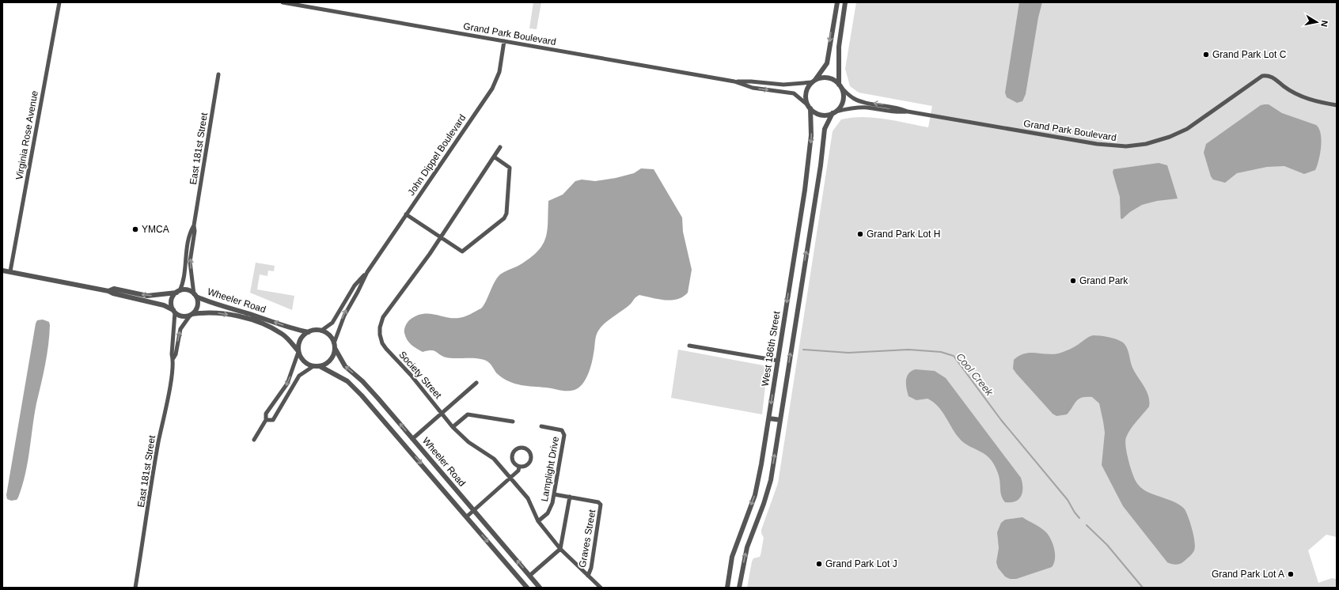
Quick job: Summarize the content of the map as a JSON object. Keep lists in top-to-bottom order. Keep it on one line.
{"streets":{"street":["Grand Park Boulevard","Virginia Rose Avenue","East 181st Street","John Dippel Boulevard","Wheeler Road","West 186th Street","Society Street","Lamplight Drive","Graves Street"]},"crossings":[["Grand Park Boulevard","John Dippel Boulevard"],["Grand Park Boulevard","West 186th Street"],["East 181st Street","Wheeler Road"],["John Dippel Boulevard","Wheeler Road"],["Society Street","Lamplight Drive"],["Society Street","Graves Street"]],"water":["Cool Creek"],"places":["Grand Park Lot C","YMCA","Grand Park Lot H","Grand Park","Grand Park Lot J","Grand Park Lot A"],"north":"right"}
